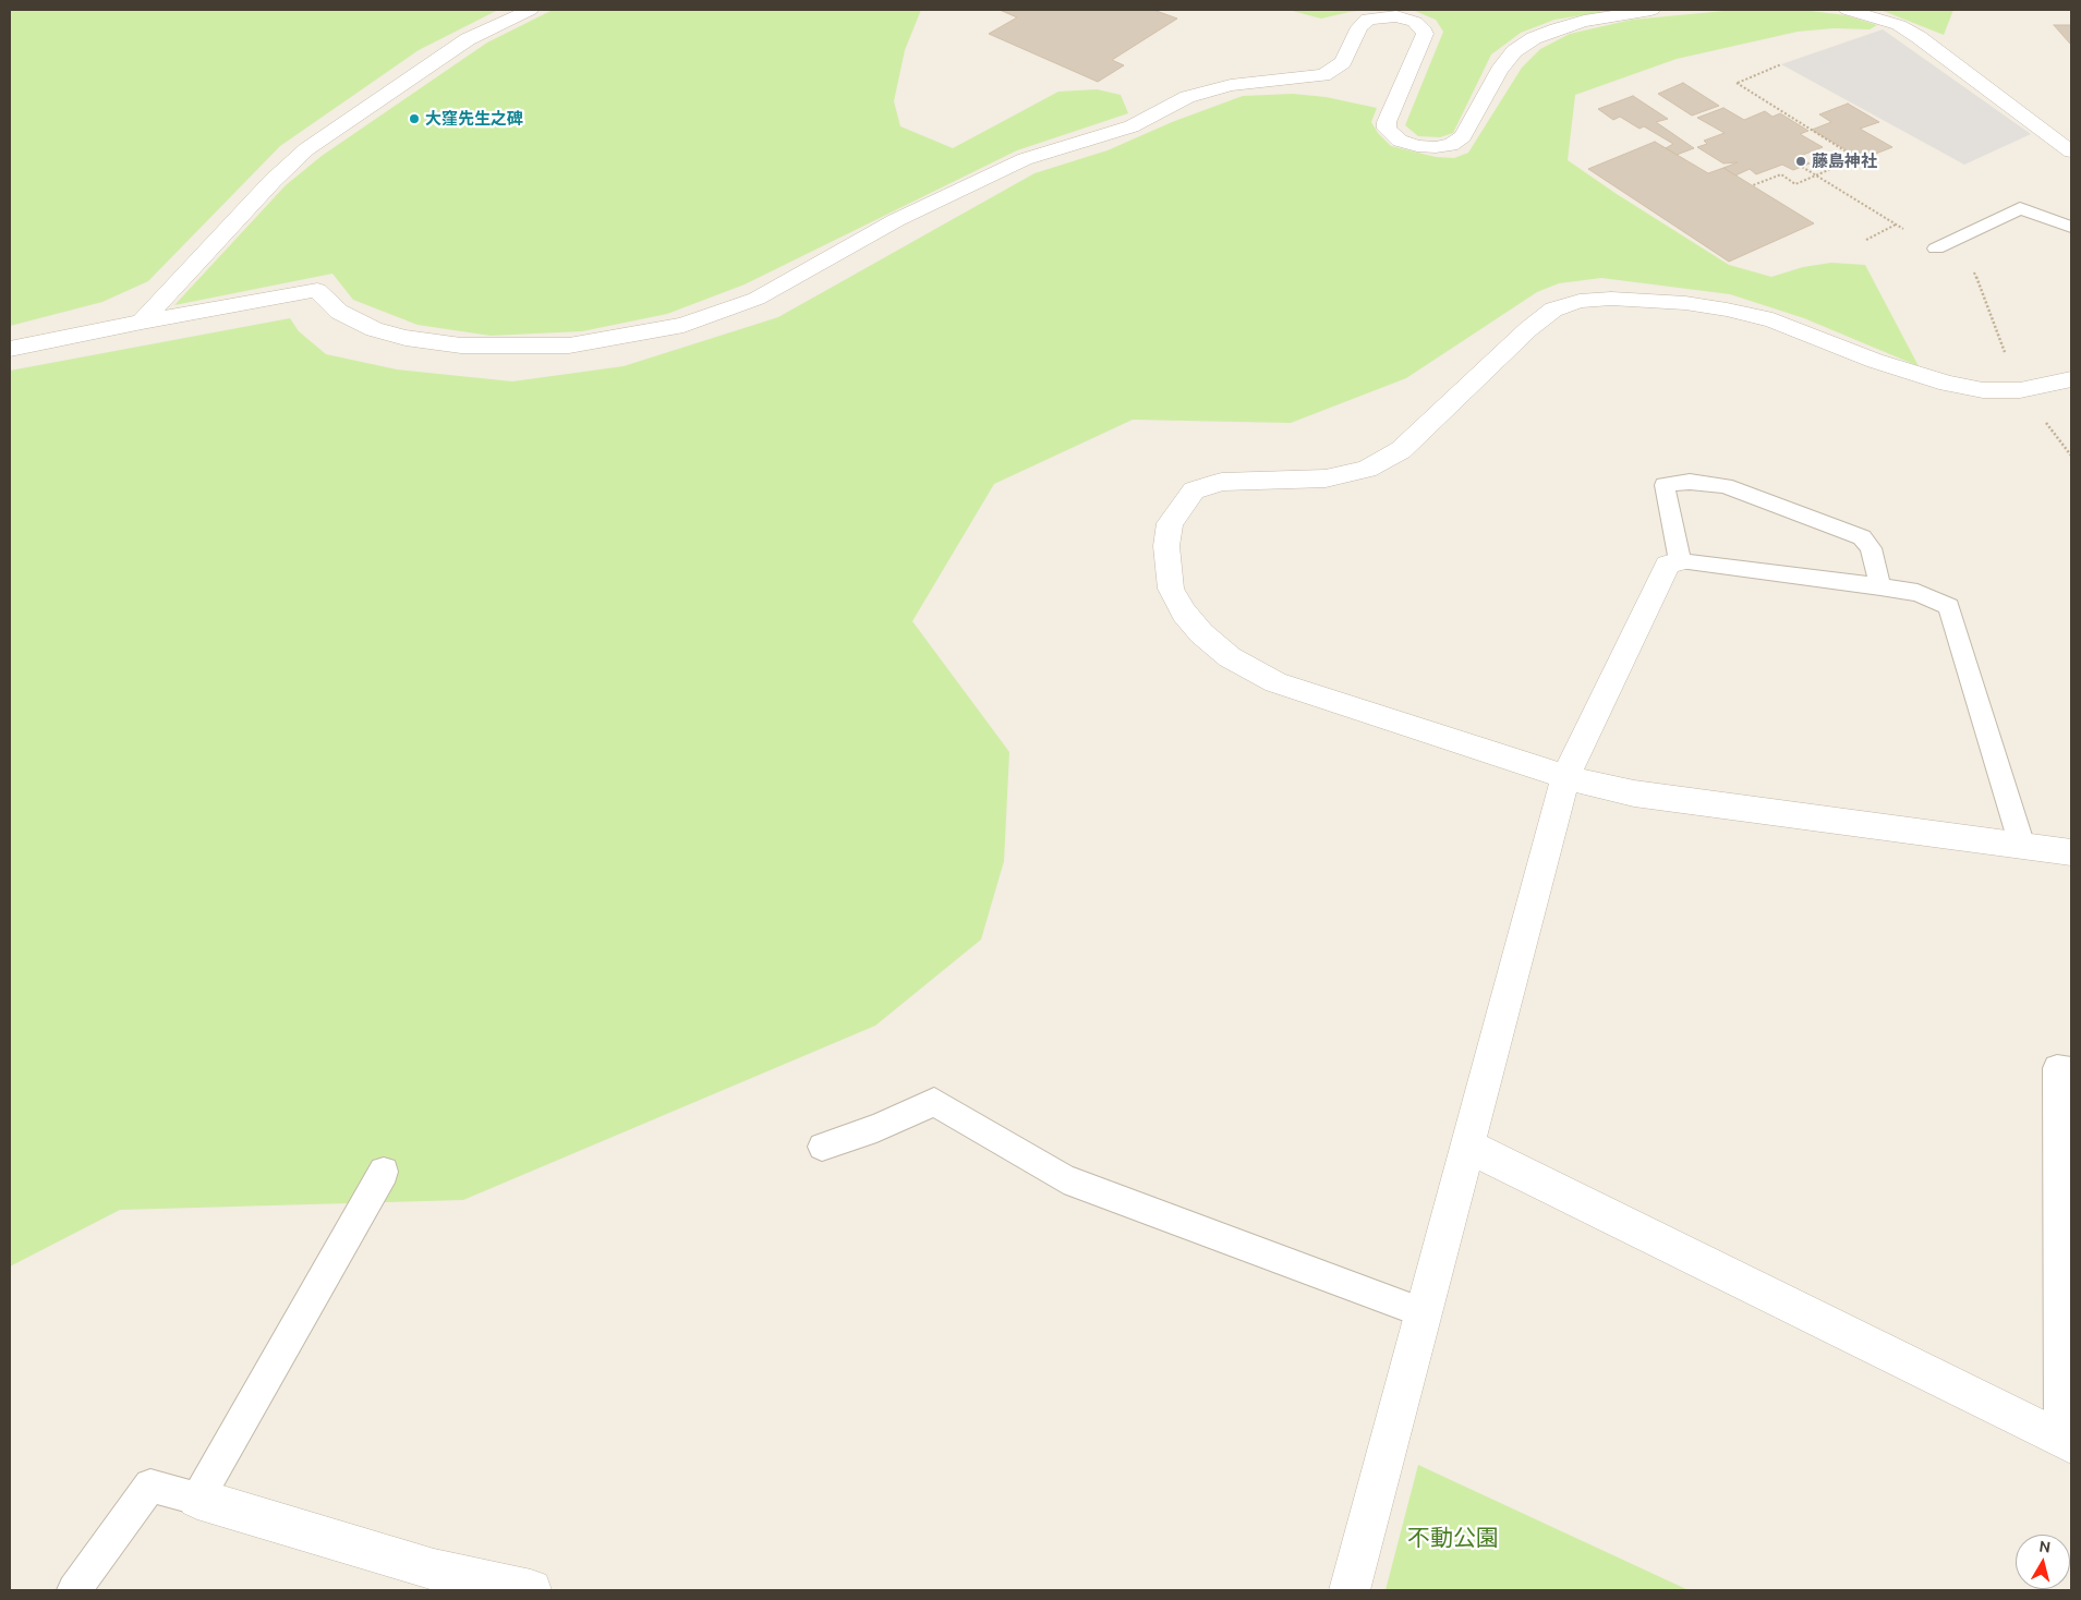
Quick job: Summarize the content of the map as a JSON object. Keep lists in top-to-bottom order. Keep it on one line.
{"parks":["不動公園"],"places":["大窪先生之碑","藤島神社"],"north":"top"}
